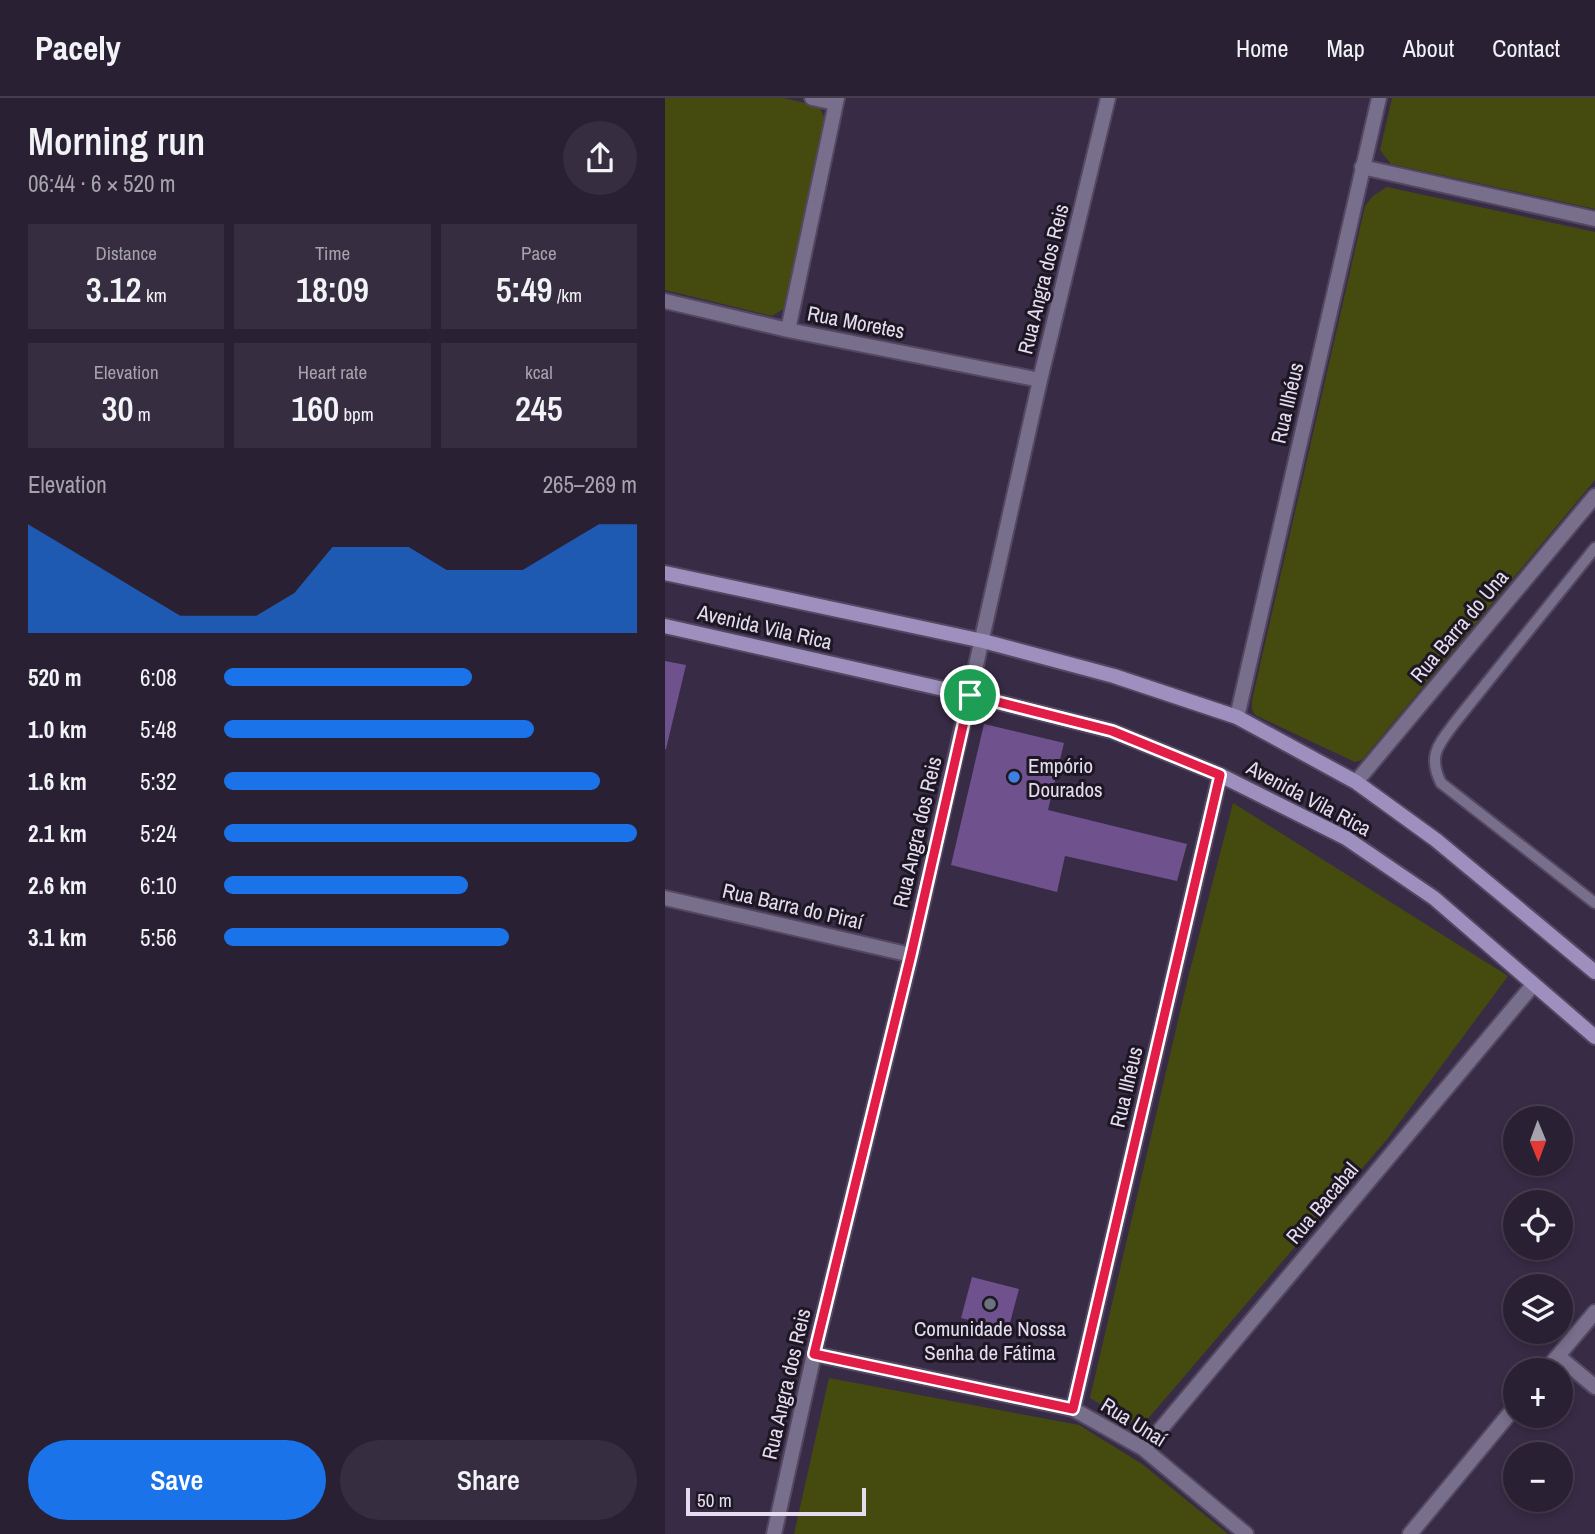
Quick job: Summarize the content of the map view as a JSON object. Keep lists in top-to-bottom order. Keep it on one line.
{"streets":{"street":["Rua Angra dos Reis","Rua Moretes","Rua Ilhéus","Rua Barra do Una","Avenida Vila Rica","Rua Barra do Piraí","Rua Bacabal","Rua Unaí"]},"crossings":[["Rua Angra dos Reis","Rua Moretes"],["Rua Angra dos Reis","Avenida Vila Rica"],["Rua Angra dos Reis","Rua Barra do Piraí"],["Rua Angra dos Reis","Rua Unaí"],["Rua Ilhéus","Avenida Vila Rica"],["Rua Ilhéus","Rua Unaí"],["Rua Barra do Una","Avenida Vila Rica"],["Avenida Vila Rica","Rua Bacabal"],["Rua Bacabal","Rua Unaí"]],"places":["Empório Dourados","Comunidade Nossa Senha de Fátima"],"scale_bar":"50 m","north":"bottom","page":{"header":"Pacely","nav":["Home","Map","About","Contact"],"heading":["Morning run","06:44 · 6 × 520 m"],"stats":[["Distance","3.12 km"],["Time","18:09"],["Pace","5:49 /km"],["Elevation","30 m"],["Heart rate","160 bpm"],["kcal","245"]],"chart":["Elevation","265–269 m"],"list":[{"name":"520 m","note":"6:08"},{"name":"1.0 km","note":"5:48"},{"name":"1.6 km","note":"5:32"},{"name":"2.1 km","note":"5:24"},{"name":"2.6 km","note":"6:10"},{"name":"3.1 km","note":"5:56"}],"map_buttons":["+","−"],"buttons":["Save","Share"],"scale":"50 m"}}
